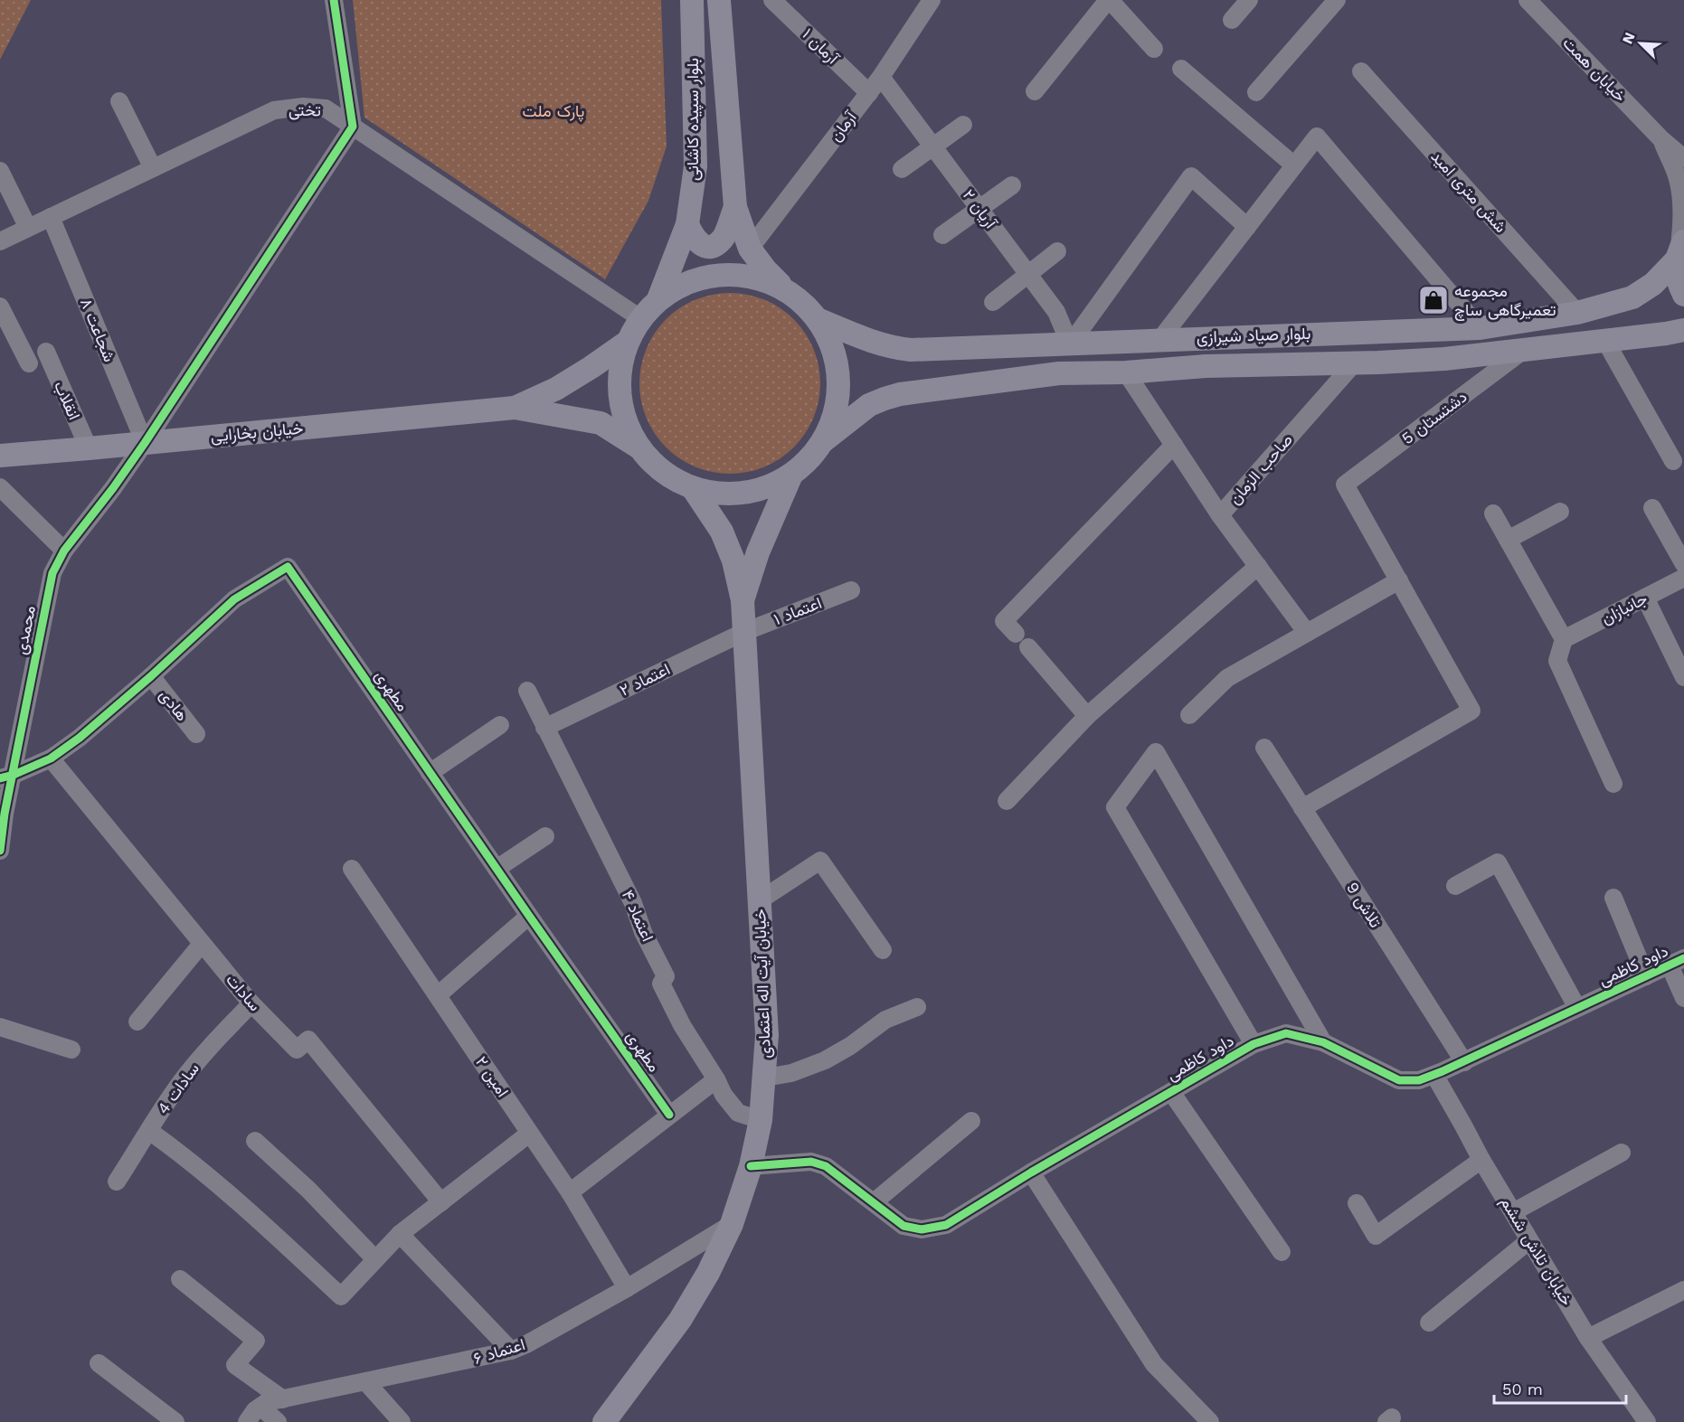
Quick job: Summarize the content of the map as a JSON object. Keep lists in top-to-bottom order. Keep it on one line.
{"streets":{"main road":["بلوار سپیده کاشانی","بلوار صیاد شیرازی","خیابان بخارایی","خیابان آیت اله اعتمادی"],"street":["آرمان ۱","خیابان همت","تختی","آرمان","شش متری امید","آریان ۲","شجاعت ۸","انقلاب","دشتستان 5","صاحب الزمان","جانبازان","اعتماد ۱","محمدی","اعتماد ۲","مطهری","هادی","تلاش 9","اعتماد ۴","داود کاظمی","سادات","امین ۲","سادات 4","خیابان تلاش ششم","اعتماد ۶"]},"crossings":[["آرمان ۱","آرمان"],["تختی","شجاعت ۸"],["تختی","محمدی"],["بلوار سپیده کاشانی","آرمان"],["آرمان","آریان ۲"],["شش متری امید","بلوار صیاد شیرازی"],["آریان ۲","بلوار صیاد شیرازی"],["شجاعت ۸","خیابان بخارایی"],["شجاعت ۸","محمدی"],["بلوار صیاد شیرازی","دشتستان 5"],["بلوار صیاد شیرازی","صاحب الزمان"],["انقلاب","خیابان بخارایی"],["خیابان بخارایی","محمدی"],["اعتماد ۱","اعتماد ۲"],["اعتماد ۱","خیابان آیت اله اعتمادی"],["محمدی","مطهری"],["اعتماد ۲","اعتماد ۴"],["اعتماد ۲","خیابان آیت اله اعتمادی"],["مطهری","هادی"],["مطهری","سادات"],["تلاش 9","داود کاظمی"],["اعتماد ۴","خیابان آیت اله اعتمادی"],["داود کاظمی","خیابان آیت اله اعتمادی"],["داود کاظمی","خیابان تلاش ششم"],["خیابان آیت اله اعتمادی","اعتماد ۶"],["سادات","سادات 4"],["امین ۲","اعتماد ۶"]],"parks":["پارک ملت"],"places":{"shop":["مجموعه تعمیرگاهی ساچ"]},"scale_bar":"50 m","north":"top left"}
